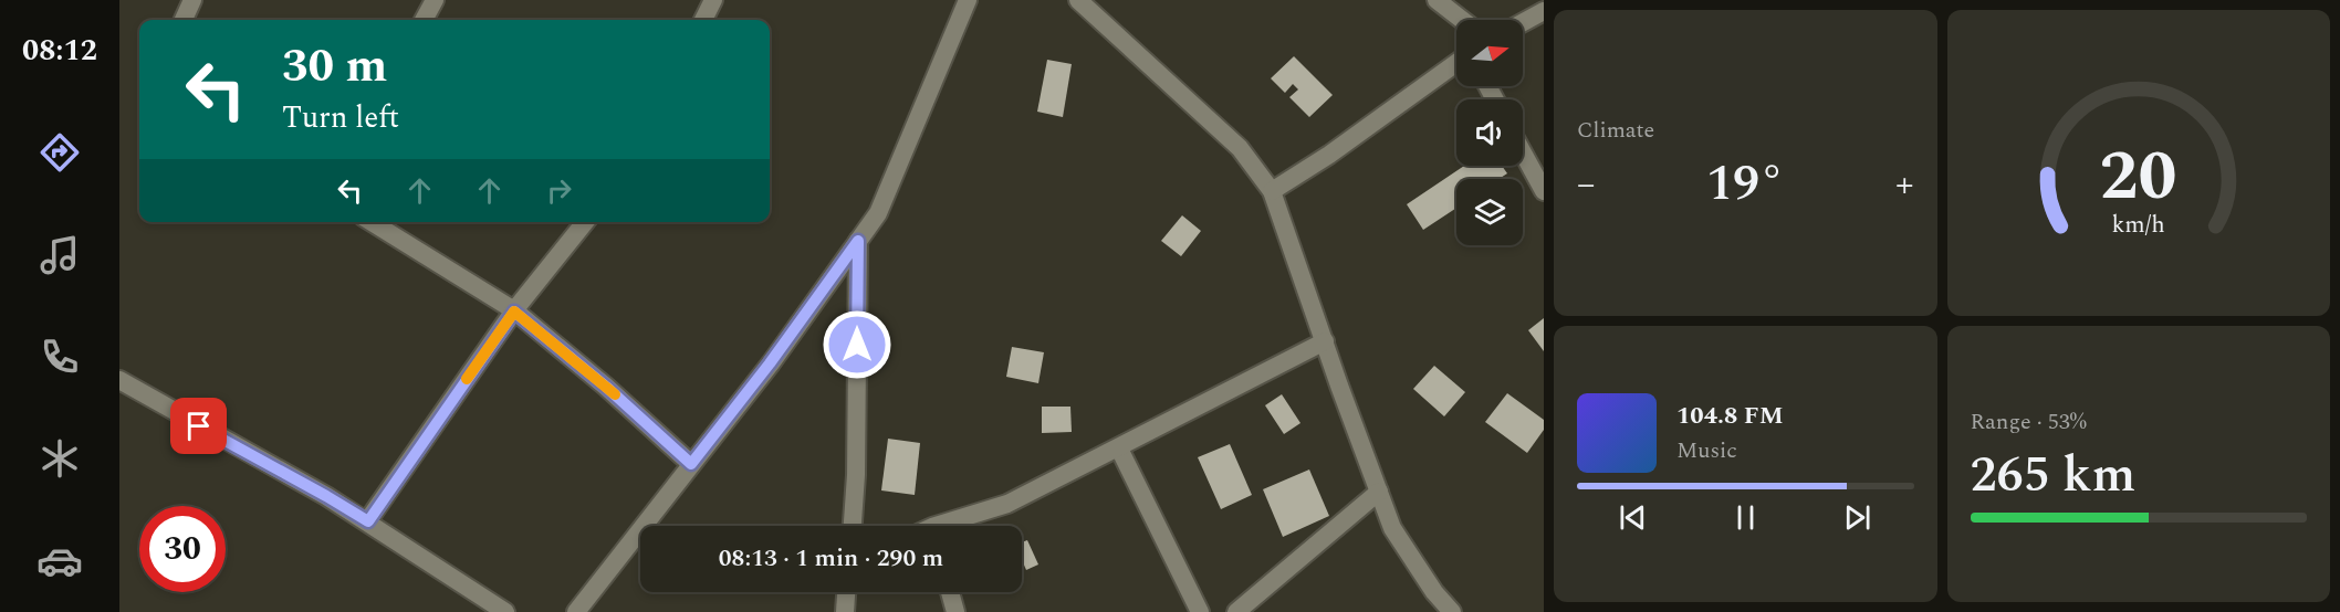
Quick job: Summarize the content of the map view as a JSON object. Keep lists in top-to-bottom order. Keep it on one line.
{"north":"right","page":{"tabs":"08:12","tile":["Climate",["Range · 53%","265 km"]],"turn":["30 m","Turn left"],"heat":["−","19°","+"],"song":["104.8 FM","Music"],"limit":"30","trip":"08:13 · 1 min · 290 m","gauge":["20","km/h"]}}
